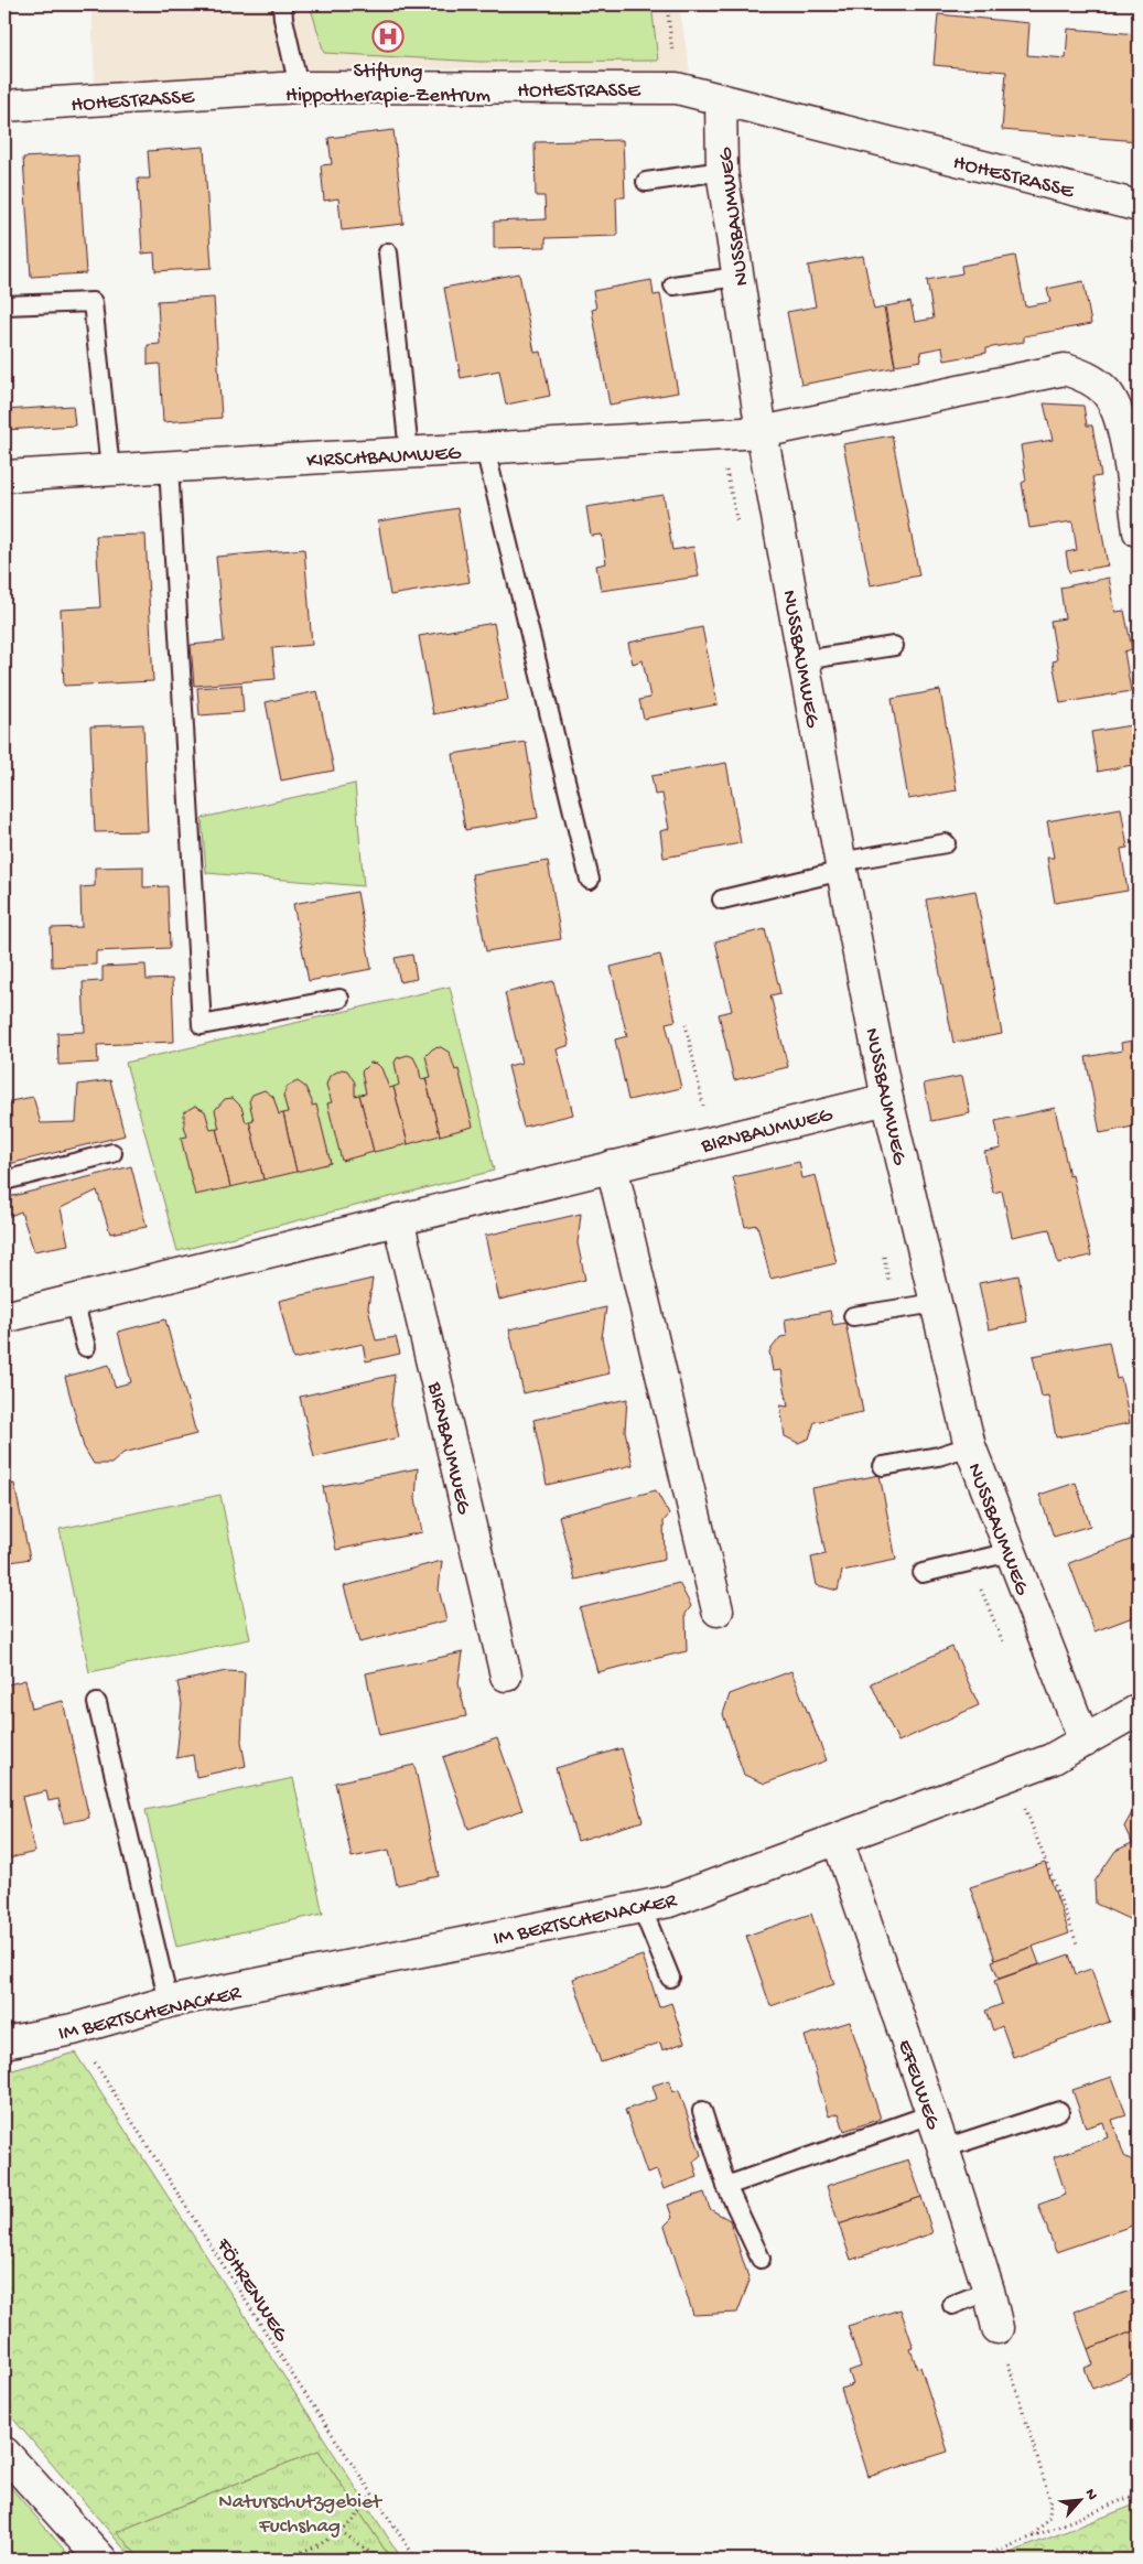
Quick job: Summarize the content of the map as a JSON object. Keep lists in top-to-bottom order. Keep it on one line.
{"streets":{"street":["HOHESTRASSE","NUSSBAUMWEG","KIRSCHBAUMWEG","BIRNBAUMWEG","IM BERTSCHENACKER","EFEUWEG"],"path":["FÖHRENWEG"]},"crossings":[["HOHESTRASSE","NUSSBAUMWEG"],["NUSSBAUMWEG","KIRSCHBAUMWEG"],["NUSSBAUMWEG","BIRNBAUMWEG"],["NUSSBAUMWEG","IM BERTSCHENACKER"],["IM BERTSCHENACKER","EFEUWEG"],["IM BERTSCHENACKER","FÖHRENWEG"]],"parks":["Naturschutzgebiet Fuchshag"],"places":{"hospital":["Stiftung Hippotherapie-Zentrum"]},"north":"top right"}
